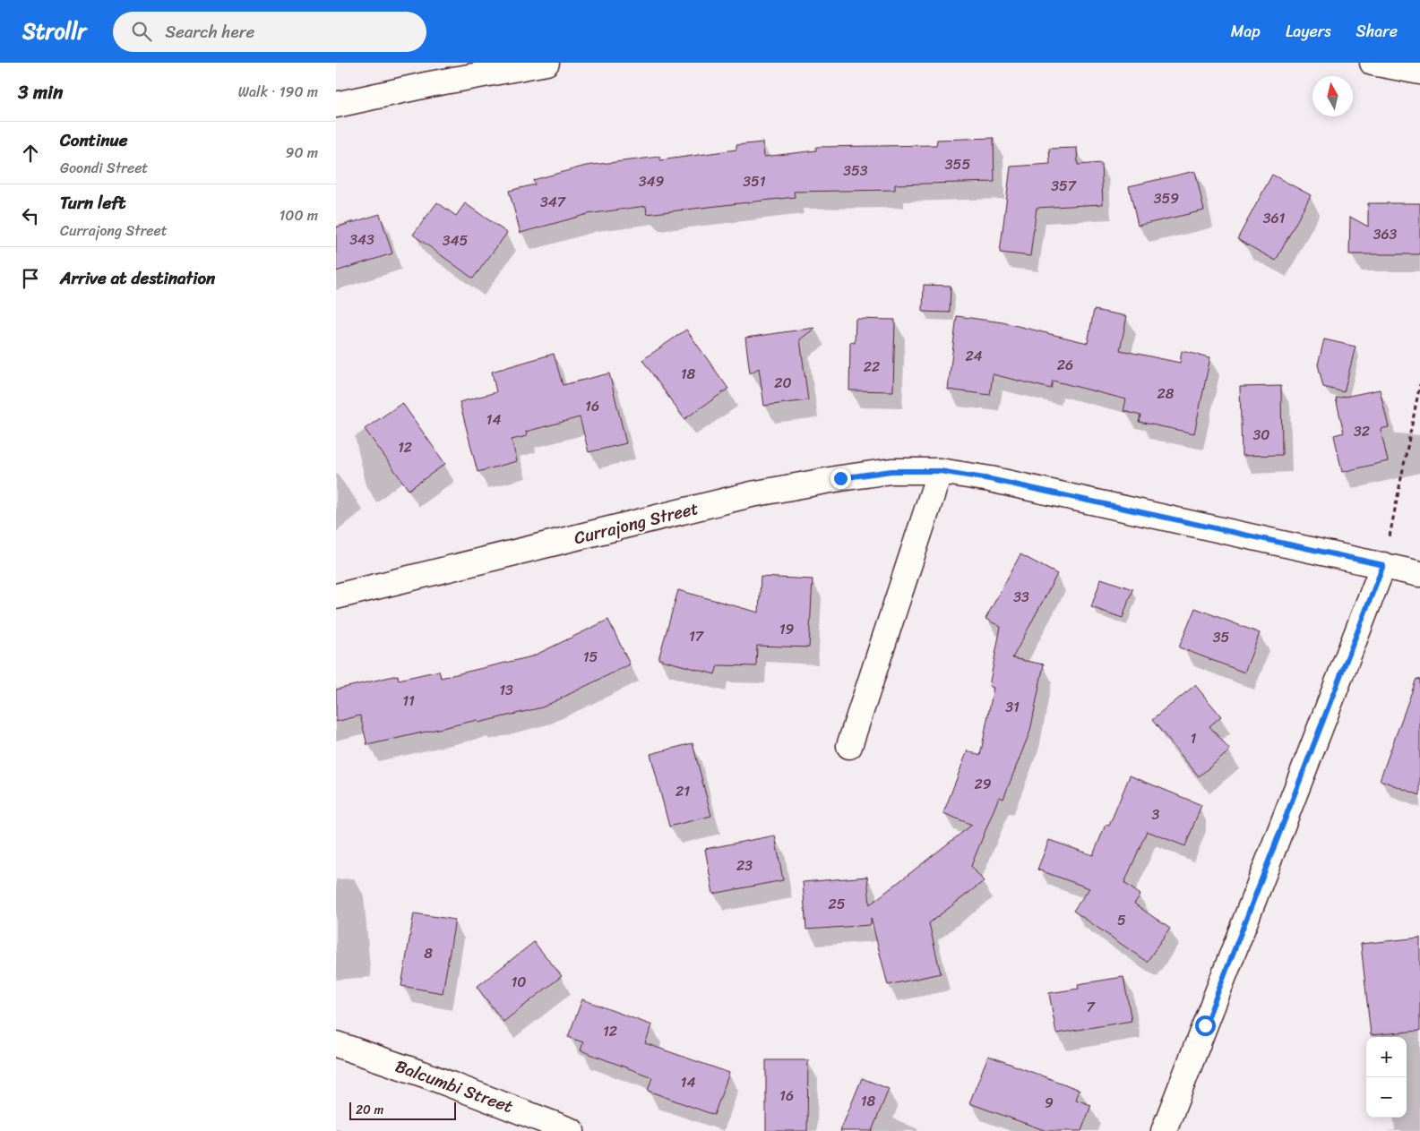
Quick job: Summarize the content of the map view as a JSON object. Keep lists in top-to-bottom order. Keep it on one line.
{"streets":{"street":["Currajong Street","Balcumbi Street"]},"house_numbers":["355","353","349","351","357","359","347","361","363","343","345","24","26","22","18","20","28","16","14","32","30","12","33","19","17","35","15","13","11","31","1","29","21","3","23","25","5","8","10","7","12","14","16","18","9"],"scale_bar":"20 m","north":"top","page":{"header":"Strollr","search":"Search here","nav":["Map","Layers","Share"],"heading":["3 min","Walk · 190 m"],"list":[["Continue","Goondi Street","90 m"],["Turn left","Currajong Street","100 m"],"Arrive at destination"],"map_buttons":["+","−"],"scale":"20 m"}}
